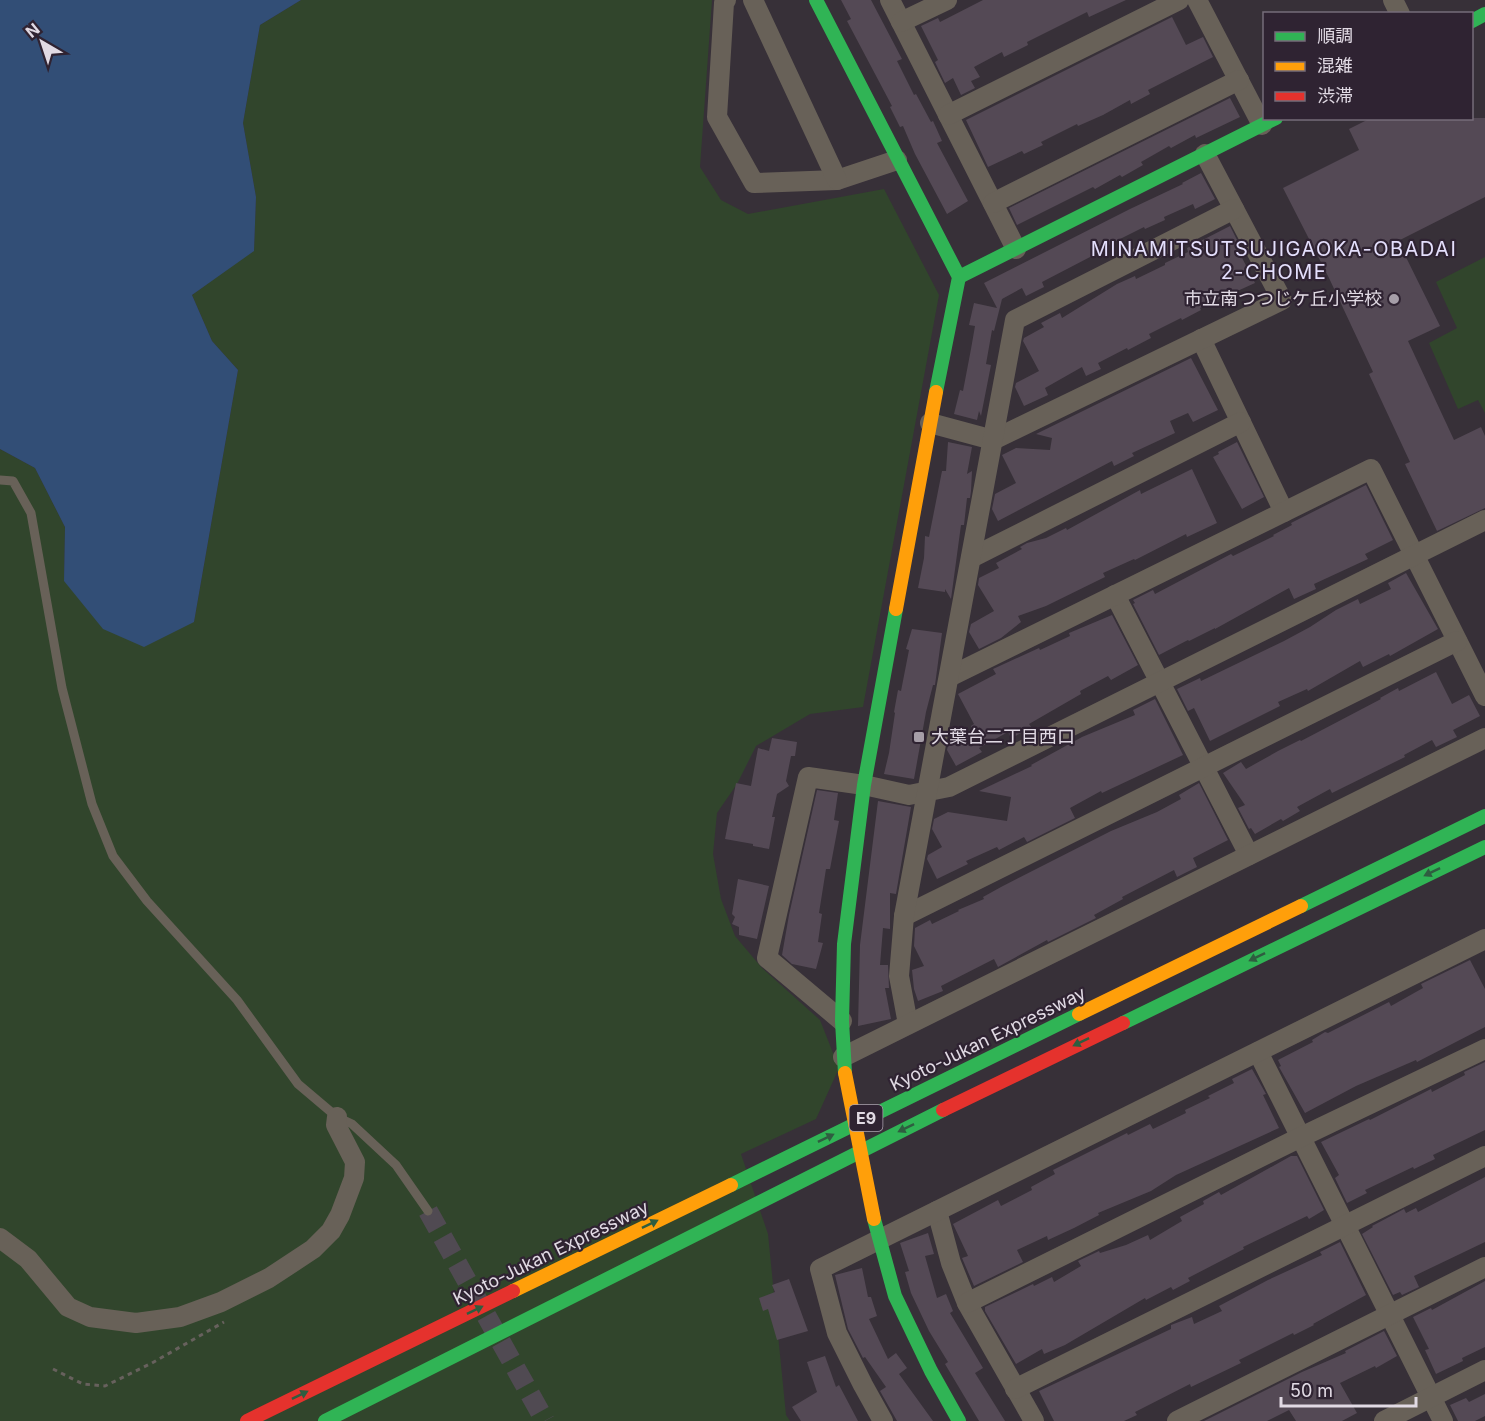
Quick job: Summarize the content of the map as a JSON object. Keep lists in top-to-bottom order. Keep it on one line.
{"streets":{"main road":["Kyoto-Jukan Expressway","E9"]},"districts":["MINAMITSUTSUJIGAOKA-OBADAI 2-CHOME"],"places":{"other":["市立南つつじケ丘小学校"],"transit":["大葉台二丁目西口"]},"legend":["順調","混雑","渋滞"],"scale_bar":"50 m","north":"top left"}
